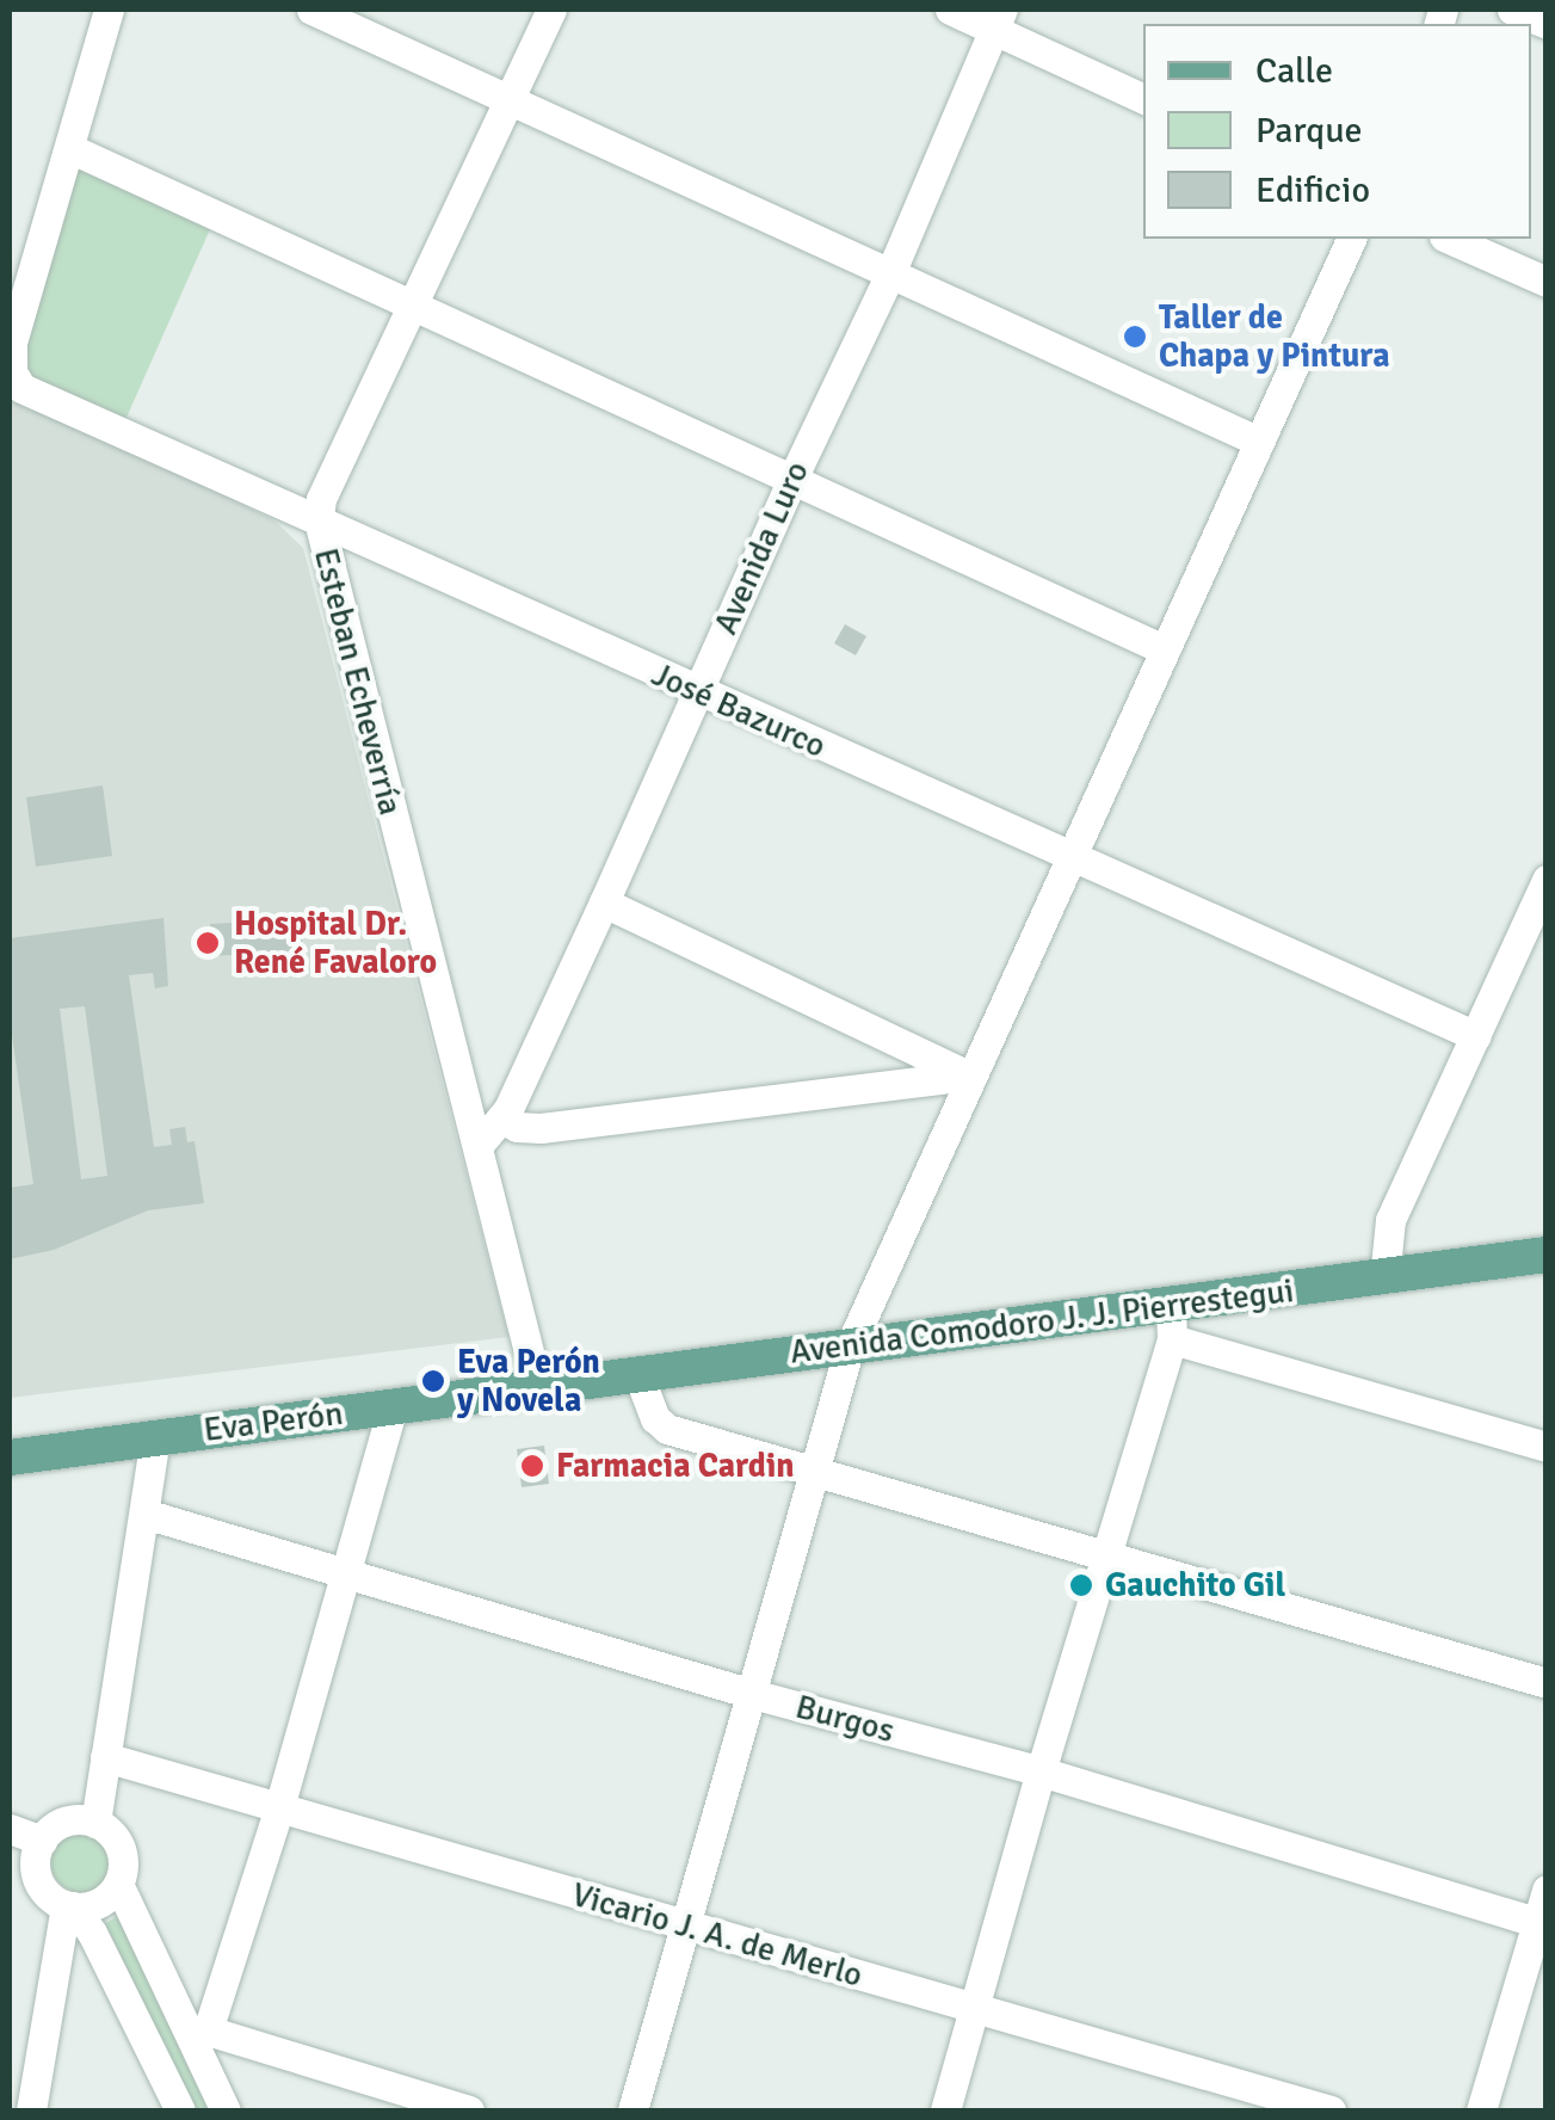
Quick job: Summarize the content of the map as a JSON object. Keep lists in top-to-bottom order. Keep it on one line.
{"streets":{"main road":["Avenida Comodoro J. J. Pierrestegui","Eva Perón"],"street":["Avenida Luro","Esteban Echeverría","José Bazurco","Burgos","Vicario J. A. de Merlo"]},"crossings":[["Avenida Luro","Esteban Echeverría"],["Avenida Luro","José Bazurco"],["Esteban Echeverría","José Bazurco"],["Esteban Echeverría","Avenida Comodoro J. J. Pierrestegui"],["Esteban Echeverría","Eva Perón"],["Avenida Comodoro J. J. Pierrestegui","Eva Perón"]],"places":["Taller de Chapa y Pintura","Hospital Dr. René Favaloro","Eva Perón y Novela","Farmacia Cardin","Gauchito Gil"],"legend":["Calle","Parque","Edificio"]}
